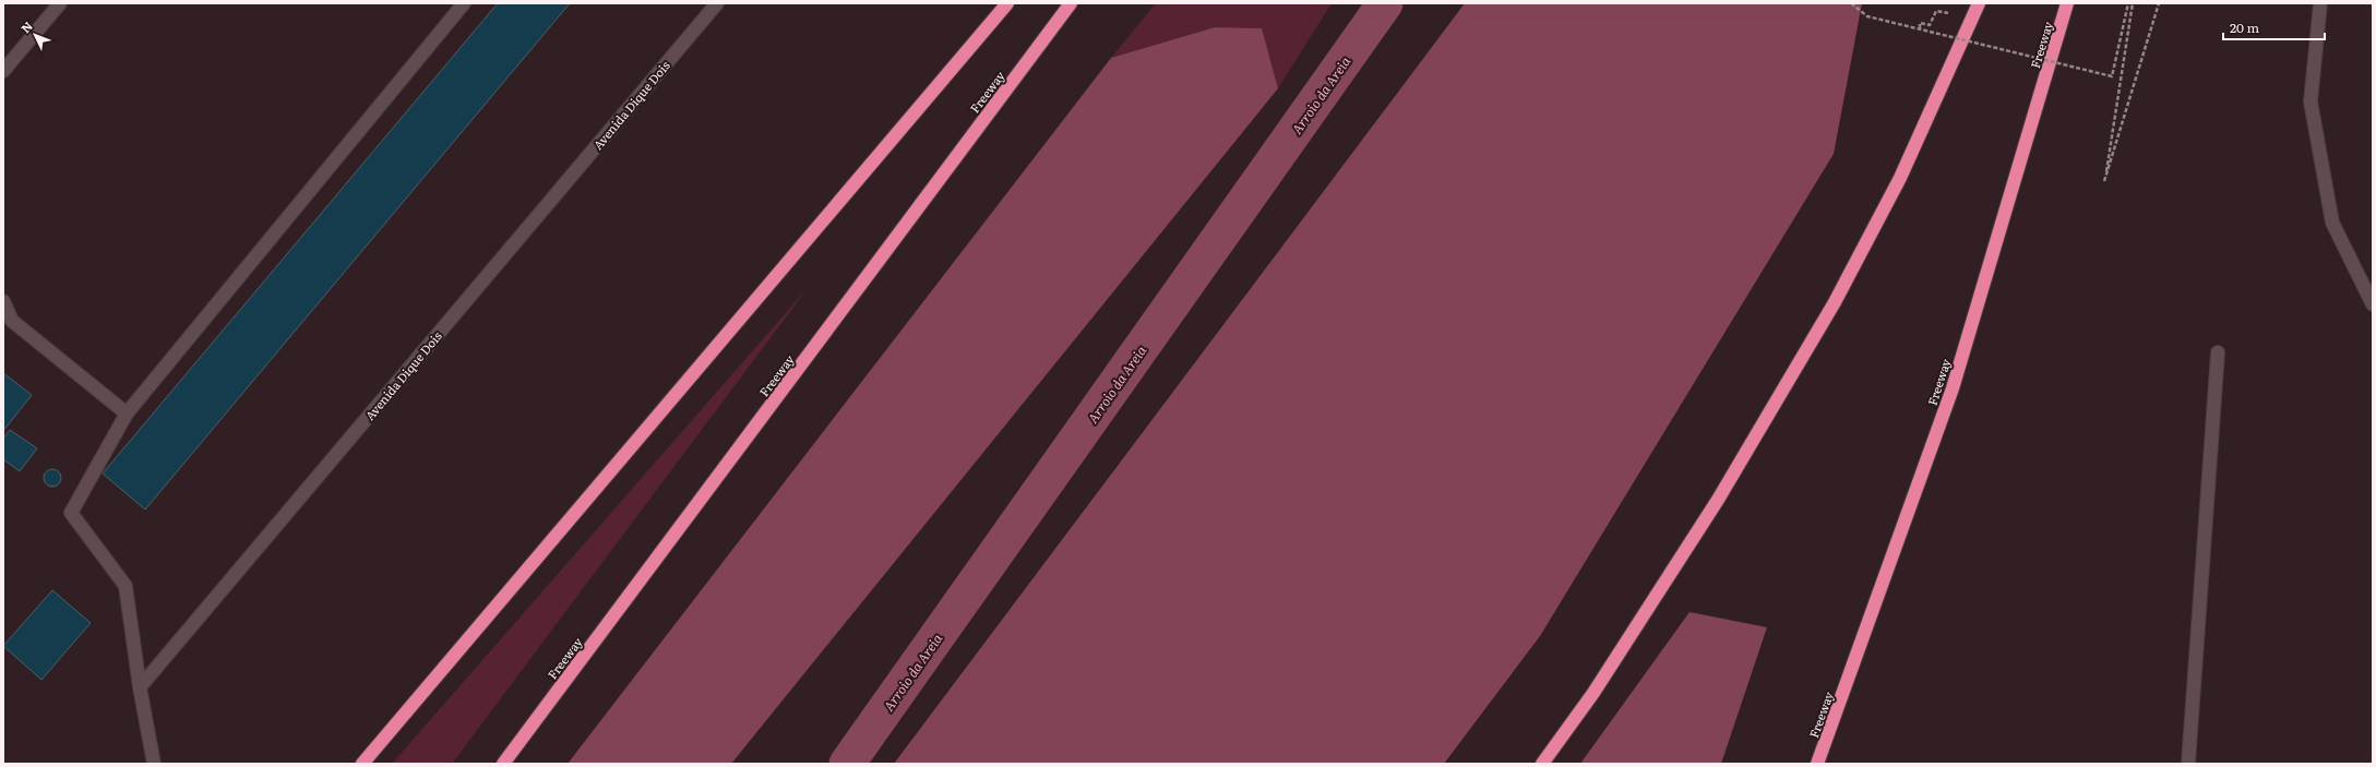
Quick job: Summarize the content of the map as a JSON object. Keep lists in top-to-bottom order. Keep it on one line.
{"streets":{"highway":["Freeway"],"street":["Avenida Dique Dois"]},"water":["Arroio da Areia"],"scale_bar":"20 m","north":"top left"}
